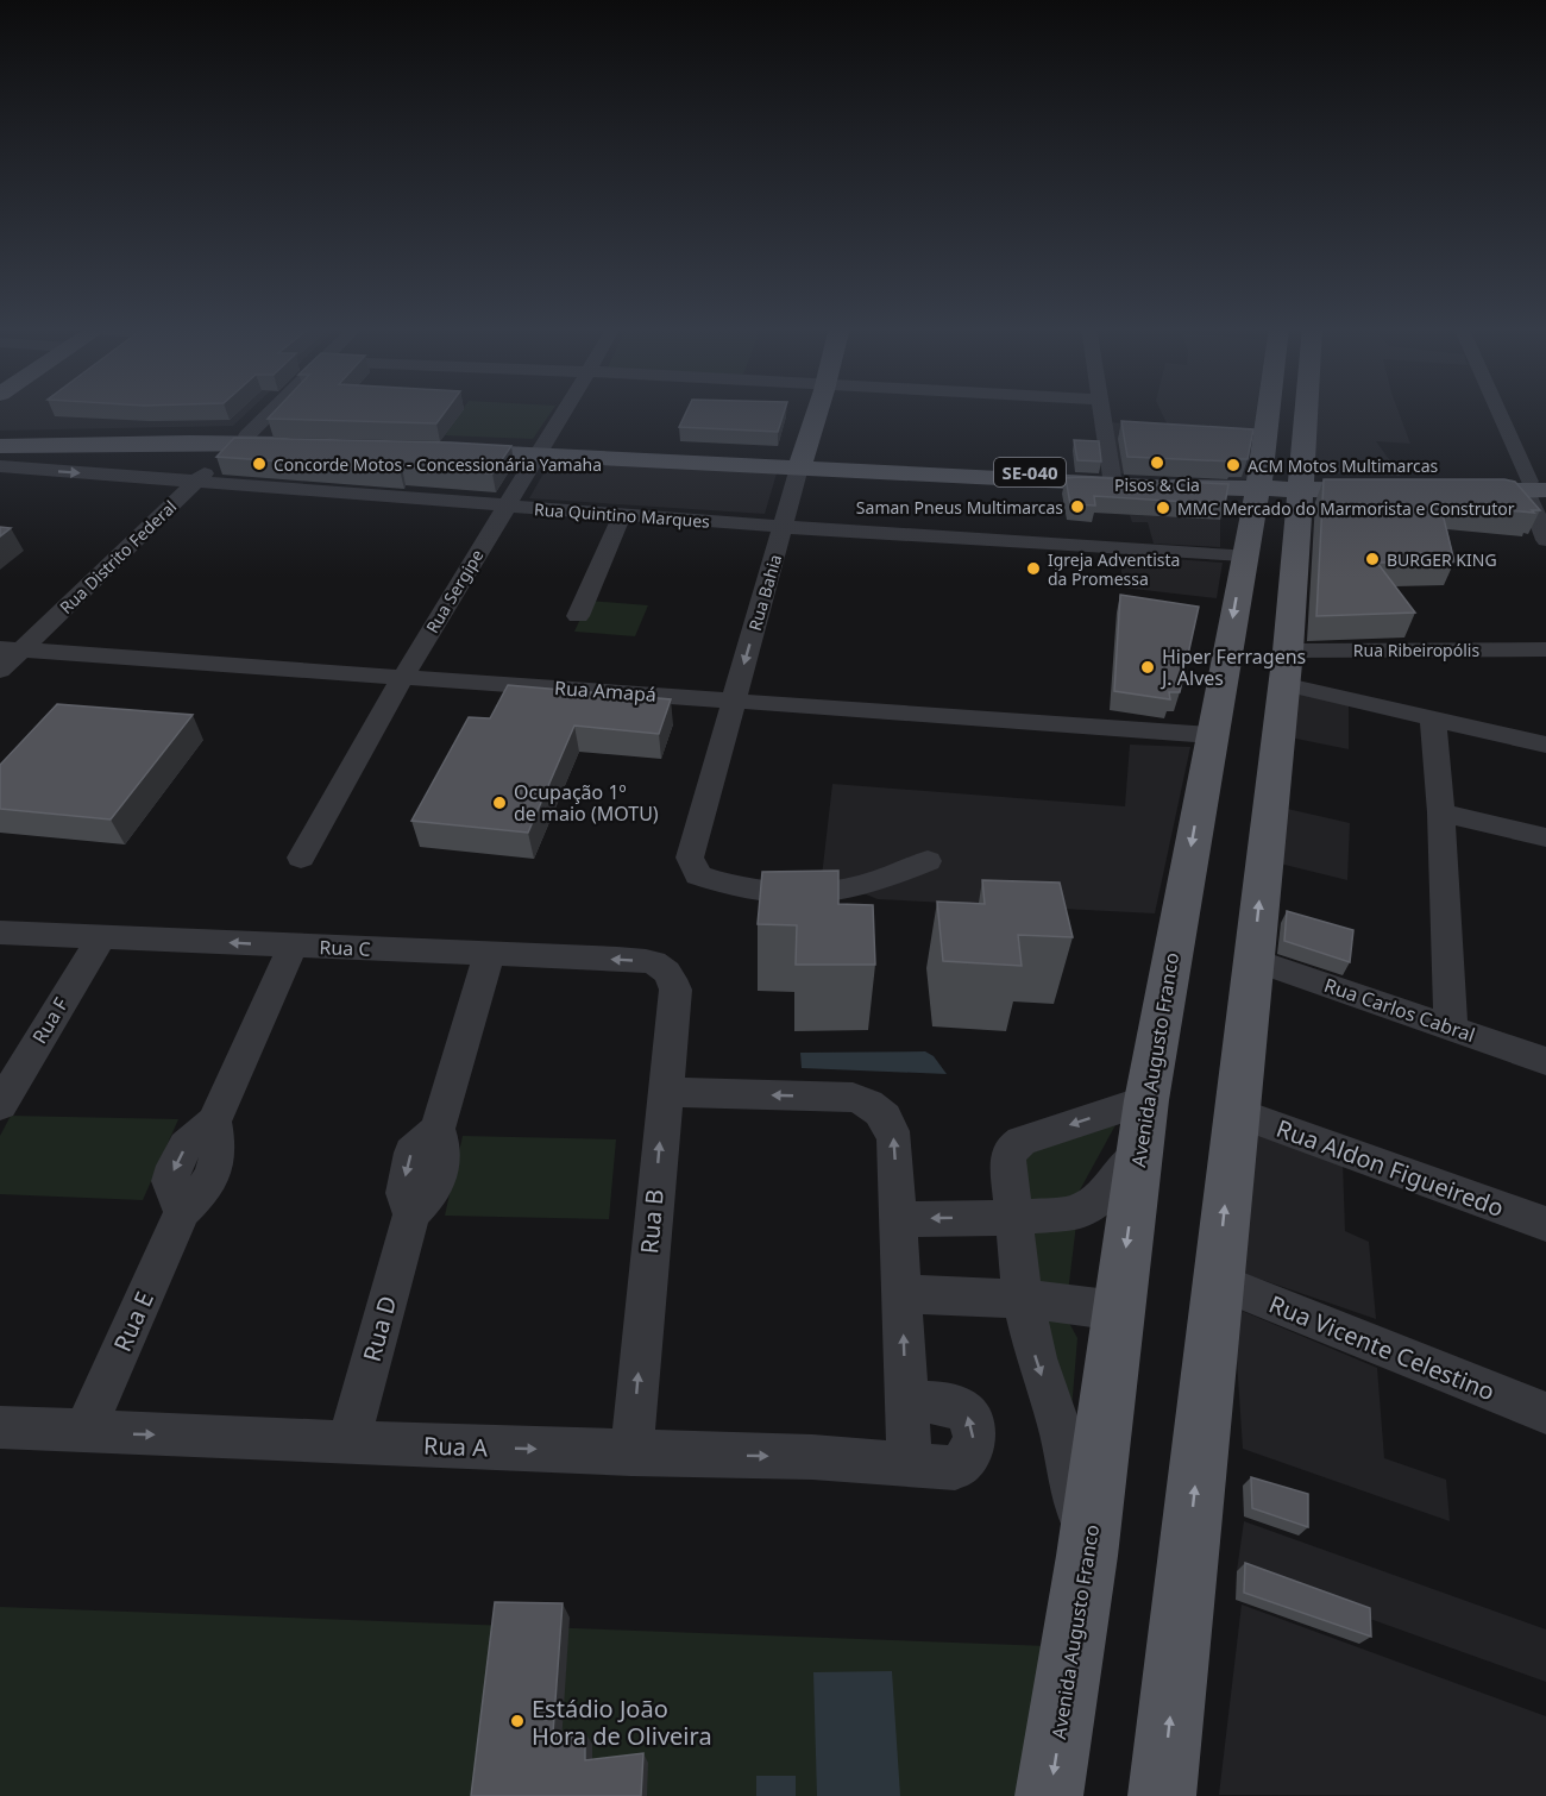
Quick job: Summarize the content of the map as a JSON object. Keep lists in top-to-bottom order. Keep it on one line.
{"streets":{"main road":["SE-040","Rua Bahia","Avenida Augusto Franco"],"street":["Rua Quintino Marques","Rua Distrito Federal","Rua Sergipe","Rua Ribeiropólis","Rua Amapá","Rua C","Rua Carlos Cabral","Rua F","Rua Aldon Figueiredo","Rua B","Rua E","Rua D","Rua Vicente Celestino","Rua A"]},"crossings":[["SE-040","Rua Sergipe"],["SE-040","Rua Bahia"],["SE-040","Avenida Augusto Franco"],["Rua Quintino Marques","Rua Distrito Federal"],["Rua Quintino Marques","Rua Sergipe"],["Rua Quintino Marques","Rua Bahia"],["Rua Quintino Marques","Avenida Augusto Franco"],["Rua Distrito Federal","Rua Amapá"],["Rua Sergipe","Rua Amapá"],["Rua Bahia","Rua Amapá"],["Rua Ribeiropólis","Avenida Augusto Franco"],["Rua Amapá","Avenida Augusto Franco"],["Rua C","Rua F"],["Rua C","Rua B"],["Rua C","Rua E"],["Rua C","Rua D"],["Rua Carlos Cabral","Avenida Augusto Franco"],["Avenida Augusto Franco","Rua Aldon Figueiredo"],["Avenida Augusto Franco","Rua Vicente Celestino"],["Rua B","Rua A"],["Rua E","Rua A"],["Rua D","Rua A"]],"one_way":["Rua C"],"places":["Pisos & Cia","Concorde Motos - Concessionária Yamaha","ACM Motos Multimarcas","Saman Pneus Multimarcas","MMC Mercado do Marmorista e Construtor","BURGER KING","Igreja Adventista da Promessa","Hiper Ferragens J. Alves","Ocupação 1º de maio (MOTU)","Estádio João Hora de Oliveira"]}
